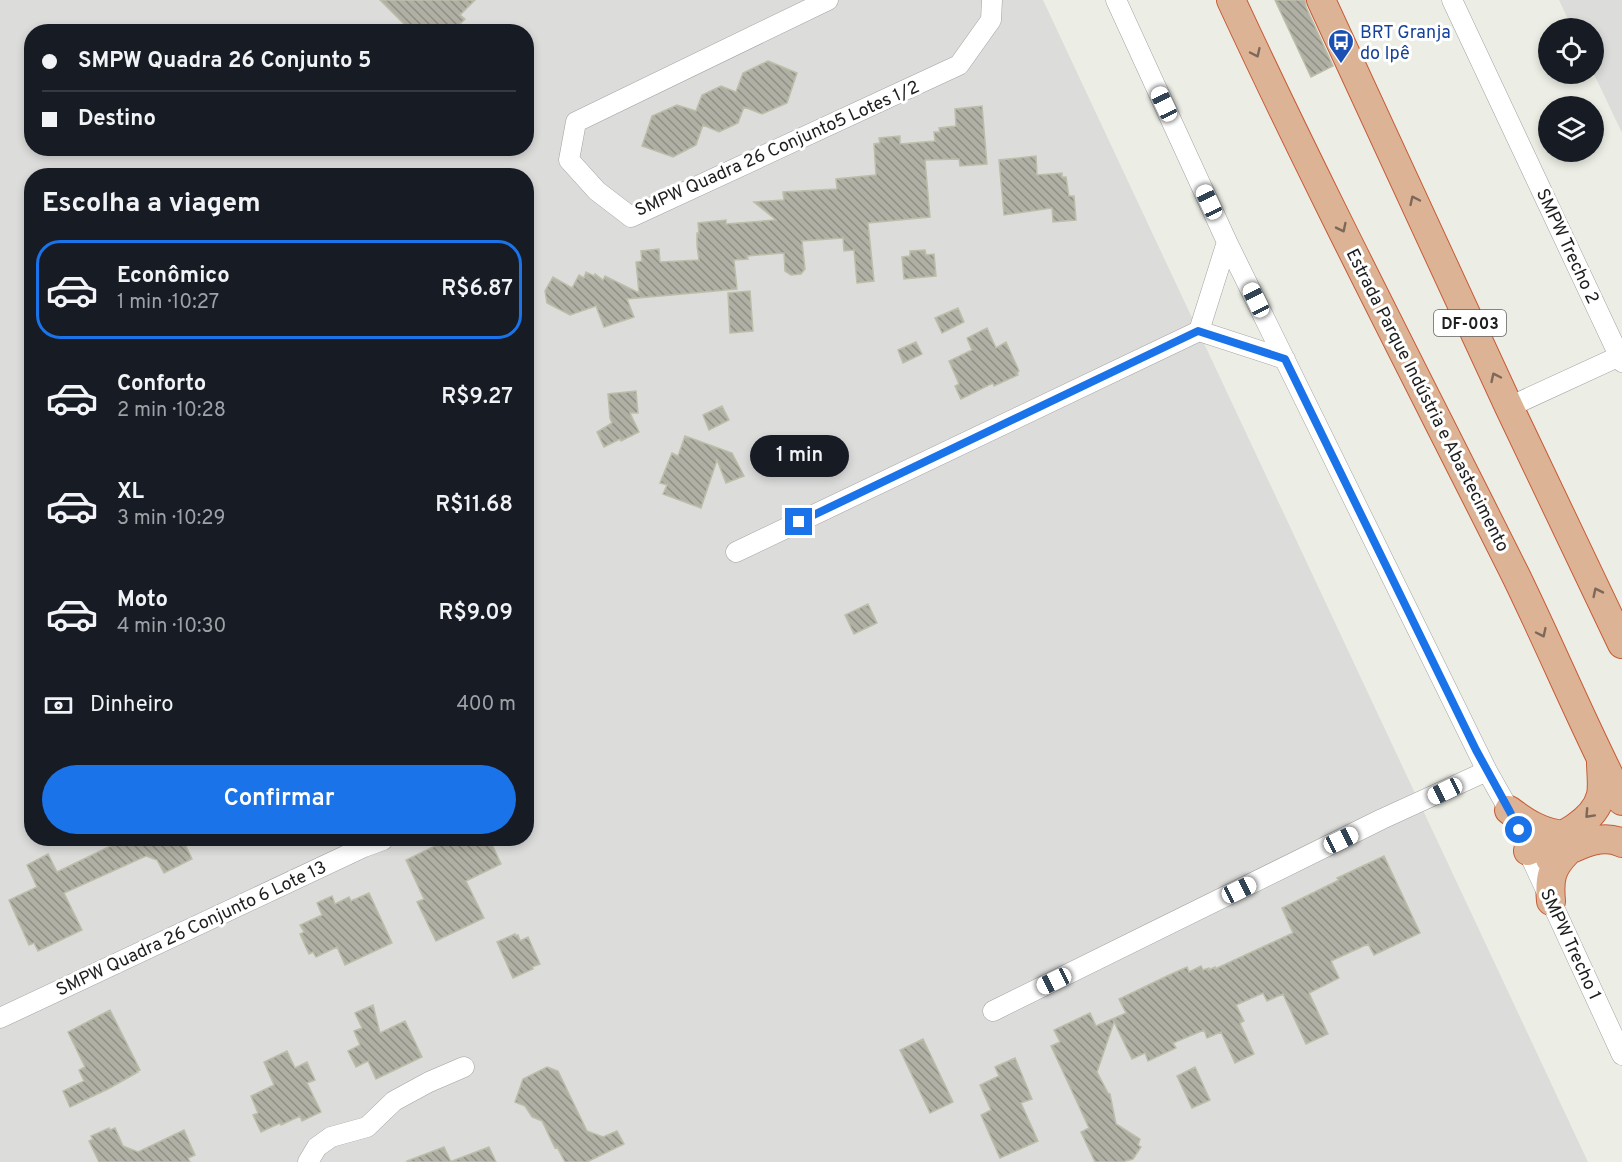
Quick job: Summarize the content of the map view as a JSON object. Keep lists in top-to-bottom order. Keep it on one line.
{"streets":{"highway":["DF-003","Estrada Parque Indústria e Abastecimento"],"street":["SMPW Quadra 26 Conjunto5 Lotes 1/2","SMPW Trecho 2","SMPW Quadra 26 Conjunto 6 Lote 13","SMPW Trecho 1"]},"places":{"bus stop":["BRT Granja do Ipê"]},"page":{"banner":["SMPW Quadra 26 Conjunto 5","Destino"],"heading":"Escolha a viagem","list":[{"name":"Econômico","note":"1 min · 10:27","value":"R$6.87"},{"name":"Conforto","note":"2 min · 10:28","value":"R$9.27"},{"name":"XL","note":"3 min · 10:29","value":"R$11.68"},{"name":"Moto","note":"4 min · 10:30","value":"R$9.09"}],"bubble":"1 min","pay":["Dinheiro","400 m"],"buttons":"Confirmar"}}
